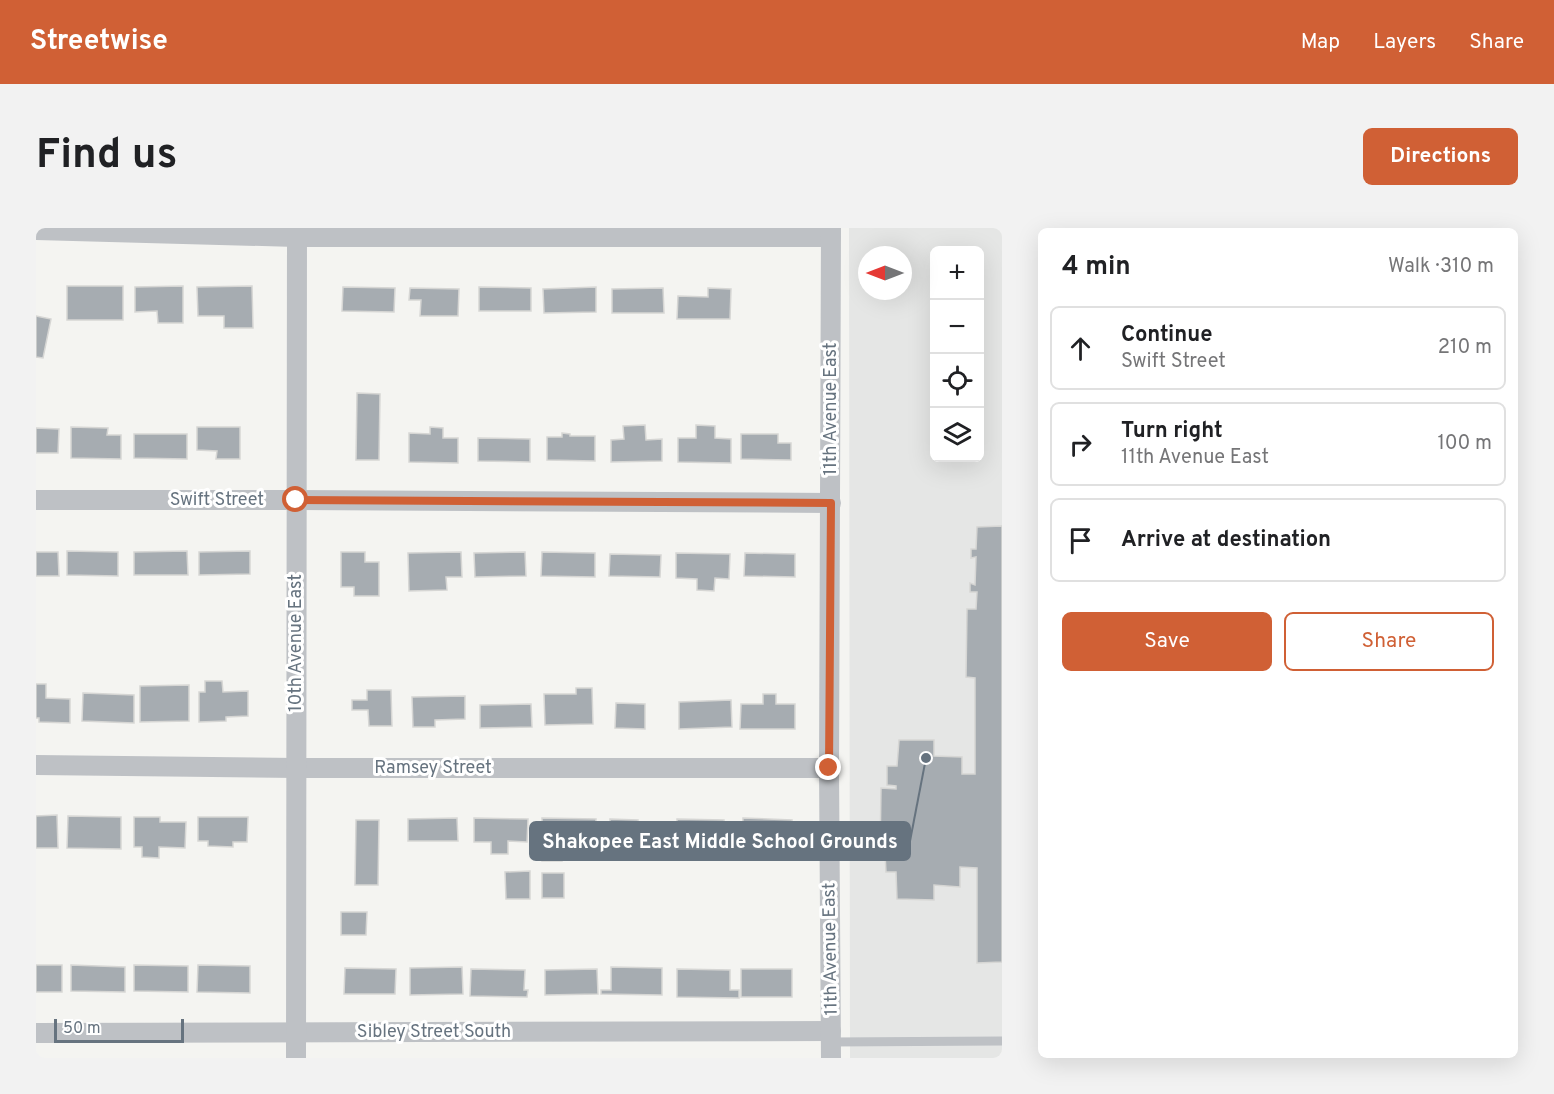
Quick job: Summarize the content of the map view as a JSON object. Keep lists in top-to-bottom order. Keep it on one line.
{"streets":{"street":["11th Avenue East","Swift Street","10th Avenue East","Ramsey Street","Sibley Street South"]},"crossings":[["11th Avenue East","Swift Street"],["11th Avenue East","Ramsey Street"],["11th Avenue East","Sibley Street South"],["Swift Street","10th Avenue East"],["10th Avenue East","Ramsey Street"],["10th Avenue East","Sibley Street South"]],"places":["Shakopee East Middle School Grounds"],"scale_bar":"50 m","north":"left","page":{"header":"Streetwise","nav":["Map","Layers","Share"],"buttons":["Directions",["Save","Share"]],"title":"Find us","heading":["4 min","Walk · 310 m"],"map_buttons":["+","−"],"list":[["Continue","Swift Street","210 m"],["Turn right","11th Avenue East","100 m"],"Arrive at destination"],"scale":"50 m"}}
